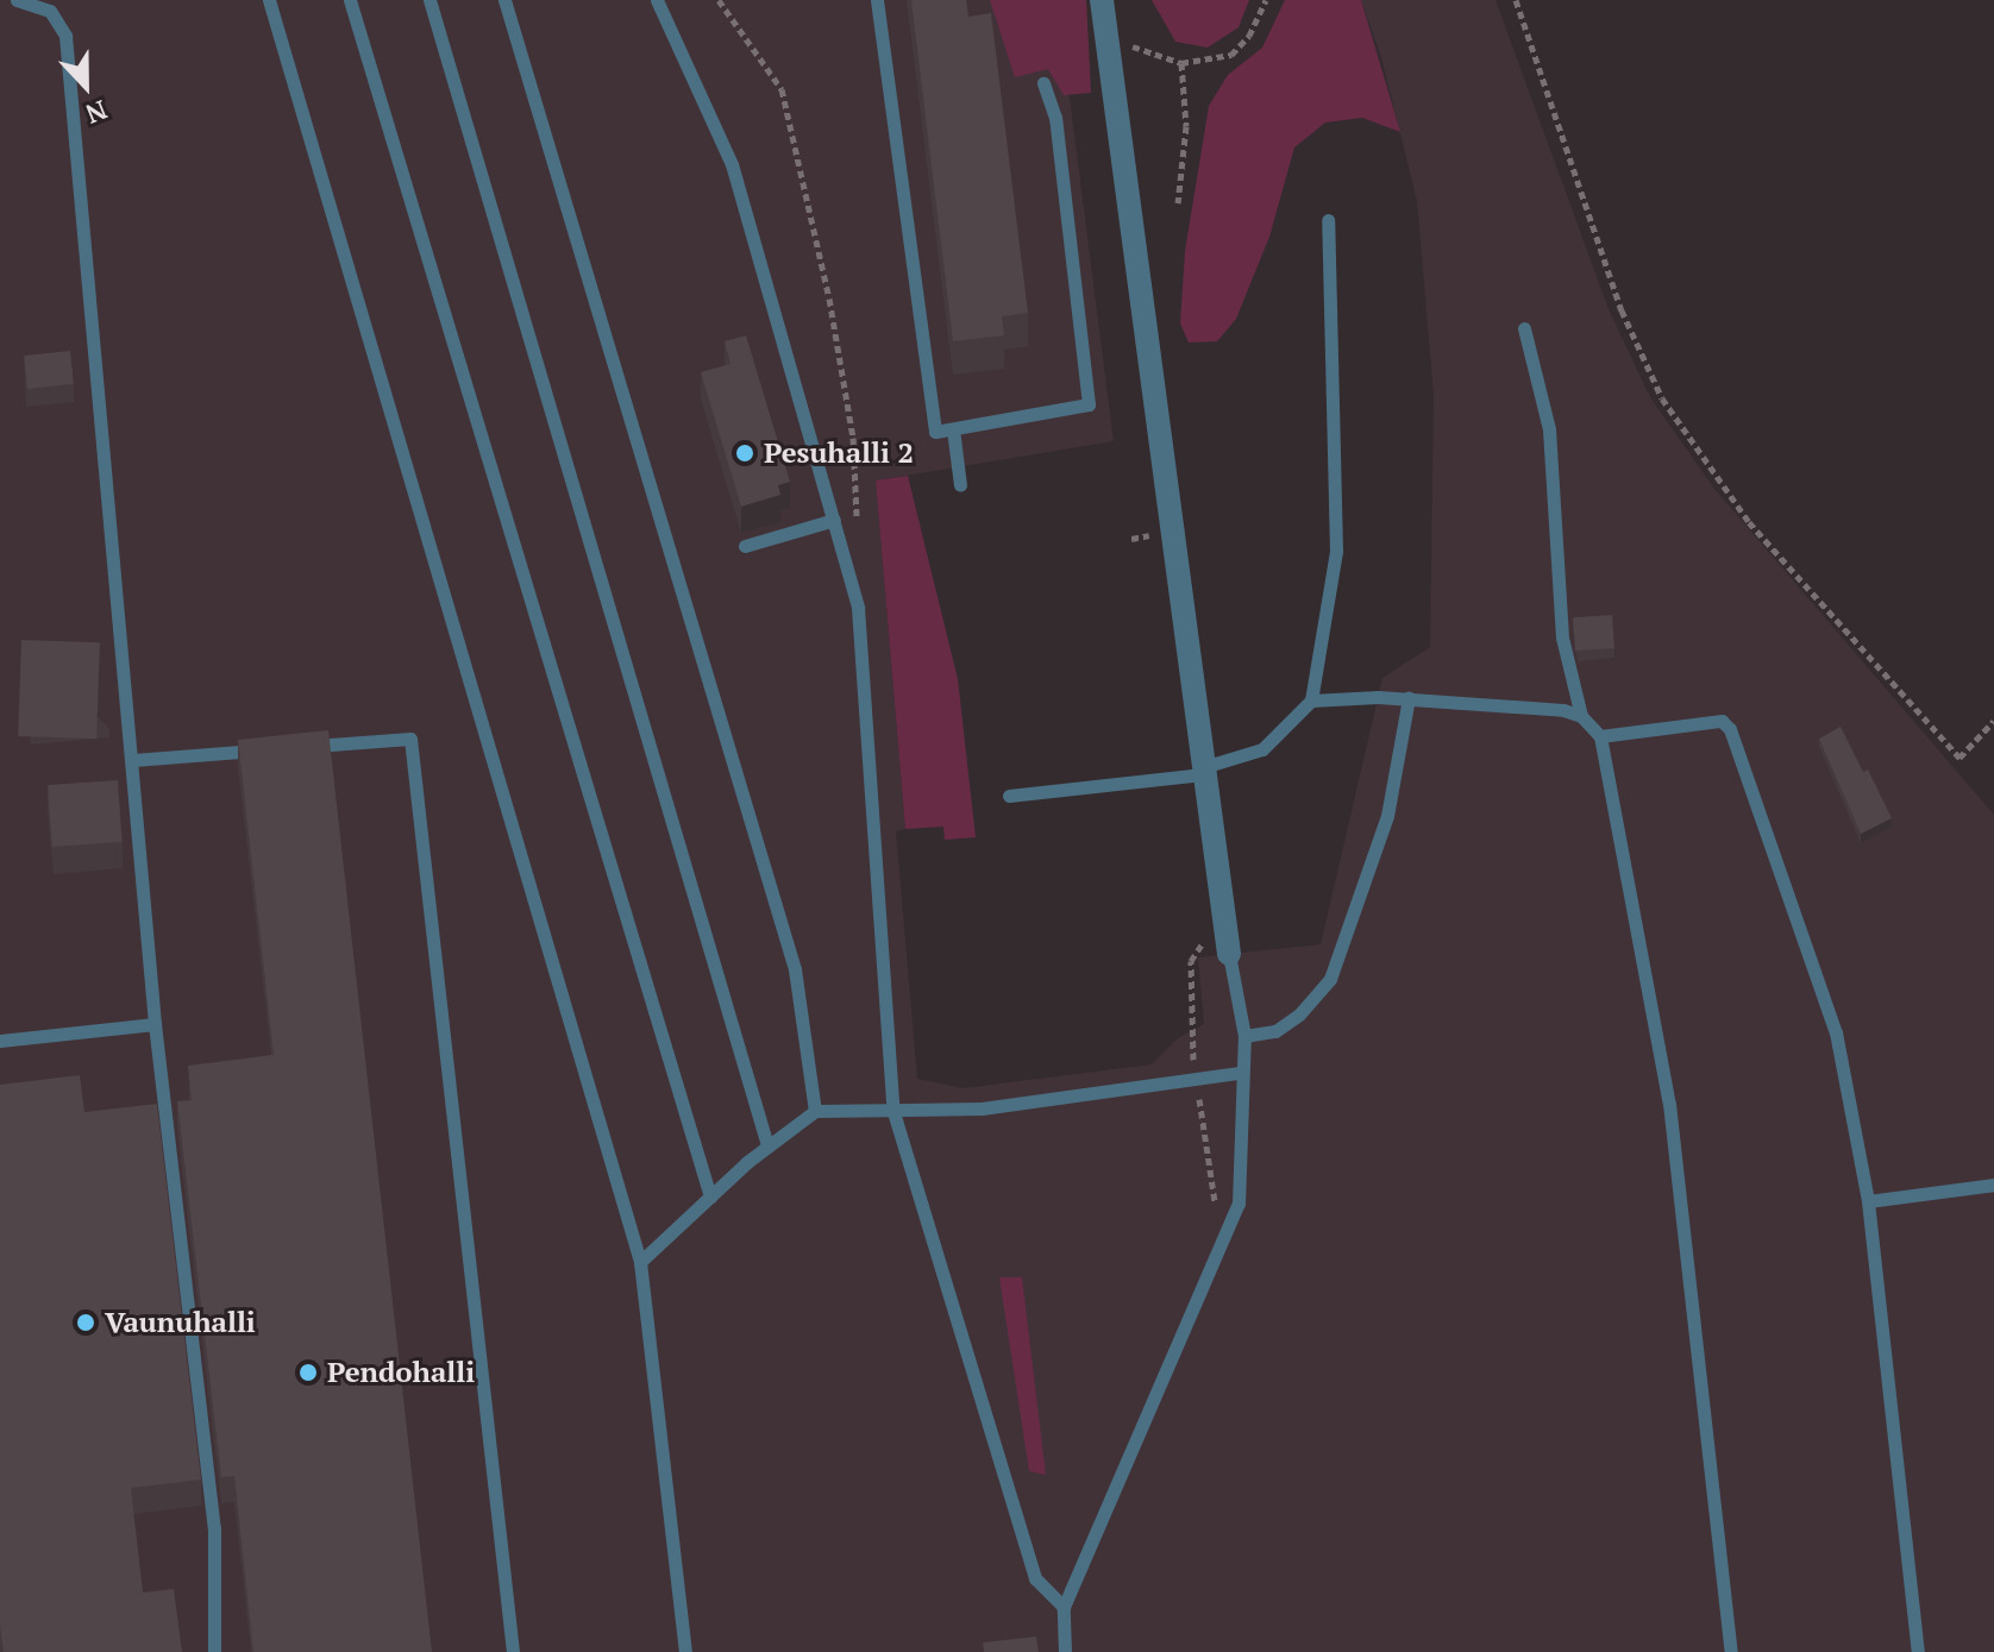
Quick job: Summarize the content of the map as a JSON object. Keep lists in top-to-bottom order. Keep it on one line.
{"places":["Pesuhalli 2","Vaunuhalli","Pendohalli"],"north":"bottom"}
